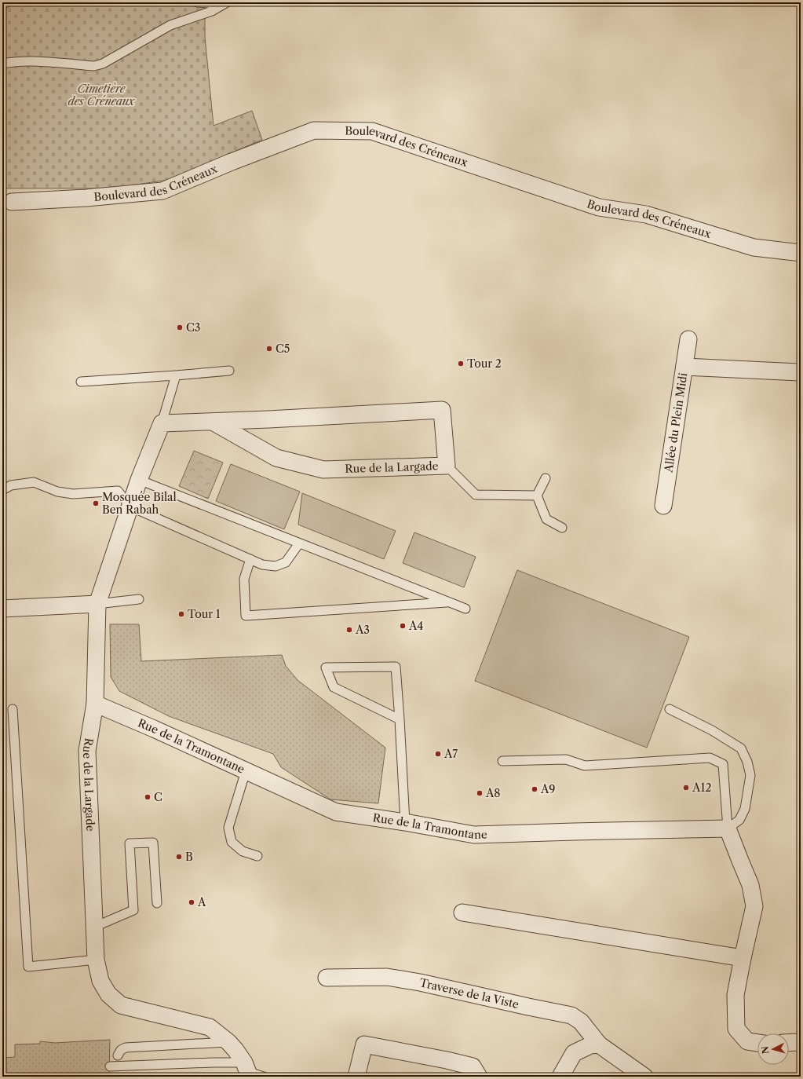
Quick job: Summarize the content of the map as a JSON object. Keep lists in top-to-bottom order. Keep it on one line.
{"streets":{"street":["Boulevard des Créneaux","Allée du Plein Midi","Rue de la Largade","Rue de la Tramontane","Traverse de la Viste"]},"crossings":[["Rue de la Largade","Rue de la Tramontane"]],"parks":["Cimetière des Créneaux"],"places":["C3","C5","Tour 2","Mosquée Bilal Ben Rabah","Tour 1","A4","A3","A7","A12","A9","A8","C","B","A"],"north":"left"}
